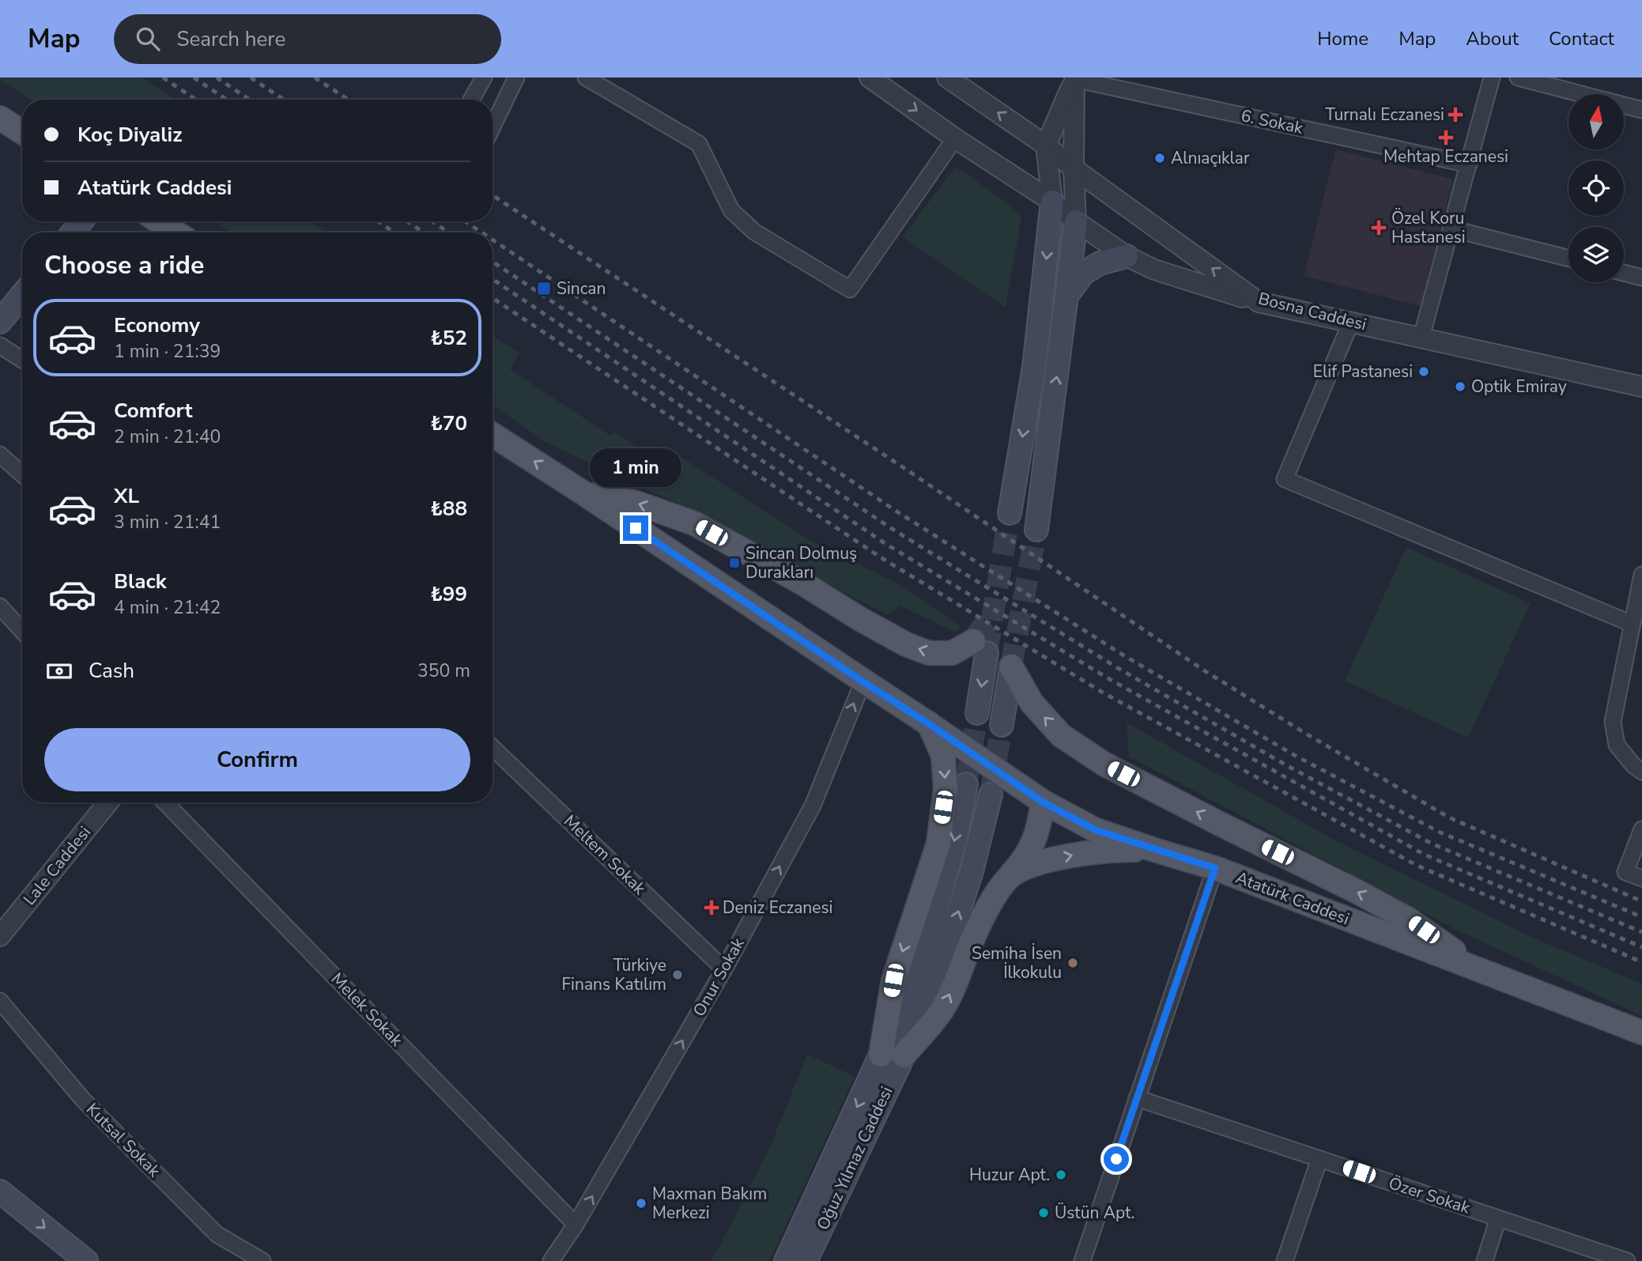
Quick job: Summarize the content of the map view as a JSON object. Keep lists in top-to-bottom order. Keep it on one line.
{"streets":{"main road":["Atatürk Caddesi","Oğuz Yılmaz Caddesi"],"street":["6. Sokak","Bosna Caddesi","Meltem Sokak","Lale Caddesi","Onur Sokak","Melek Sokak","Kutsal Sokak","Özer Sokak"]},"crossings":[["Meltem Sokak","Onur Sokak"],["Atatürk Caddesi","Onur Sokak"],["Onur Sokak","Melek Sokak"]],"one_way":["Onur Sokak"],"places":{"health":["Turnalı Eczanesi","Mehtap Eczanesi","Özel Koru Hastanesi","Deniz Eczanesi"],"other":["Alnıaçıklar","Elif Pastanesi","Optik Emiray","Semiha İsen İlkokulu","Türkiye Finans Katılım","Huzur Apt.","Maxman Bakım Merkezi","Üstün Apt."],"transit":["Sincan","Sincan Dolmuş Durakları"]},"north":"top","page":{"header":"Map","search":"Search here","nav":["Home","Map","About","Contact"],"banner":["Koç Diyaliz","Atatürk Caddesi"],"heading":"Choose a ride","list":[{"name":"Economy","note":"1 min · 21:39","value":"₺52"},{"name":"Comfort","note":"2 min · 21:40","value":"₺70"},{"name":"XL","note":"3 min · 21:41","value":"₺88"},{"name":"Black","note":"4 min · 21:42","value":"₺99"}],"bubble":"1 min","pay":["Cash","350 m"],"buttons":"Confirm"}}
